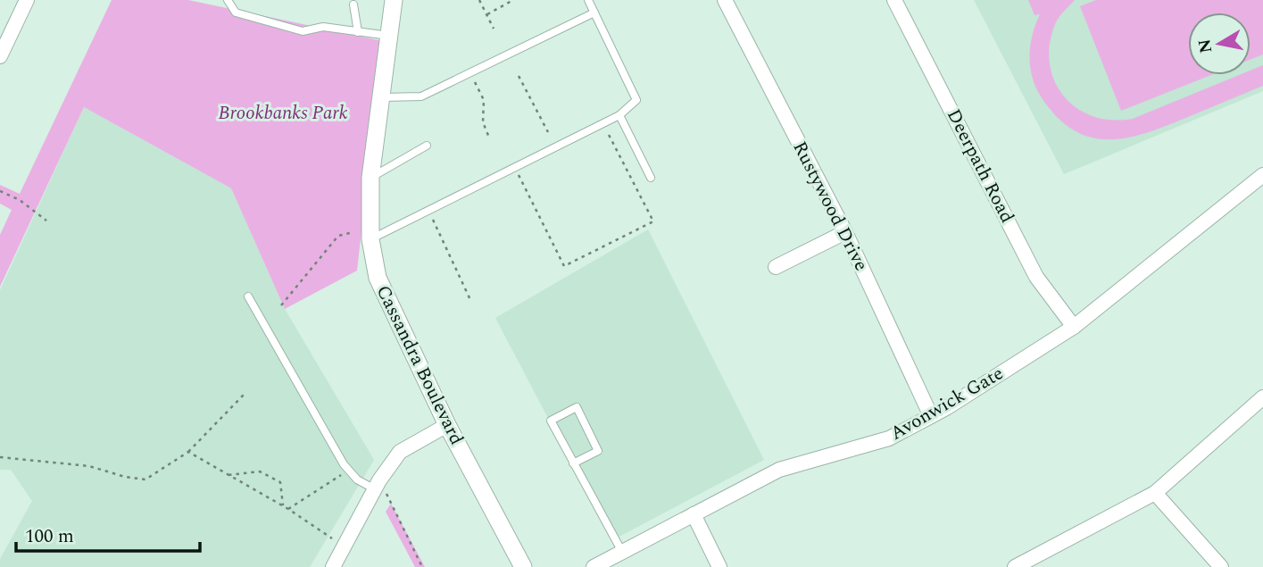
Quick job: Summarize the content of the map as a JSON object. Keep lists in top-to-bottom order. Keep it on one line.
{"streets":{"street":["Deerpath Road","Rustywood Drive","Cassandra Boulevard","Avonwick Gate"]},"crossings":[["Deerpath Road","Avonwick Gate"],["Rustywood Drive","Avonwick Gate"]],"parks":["Brookbanks Park"],"scale_bar":"100 m","north":"left"}
